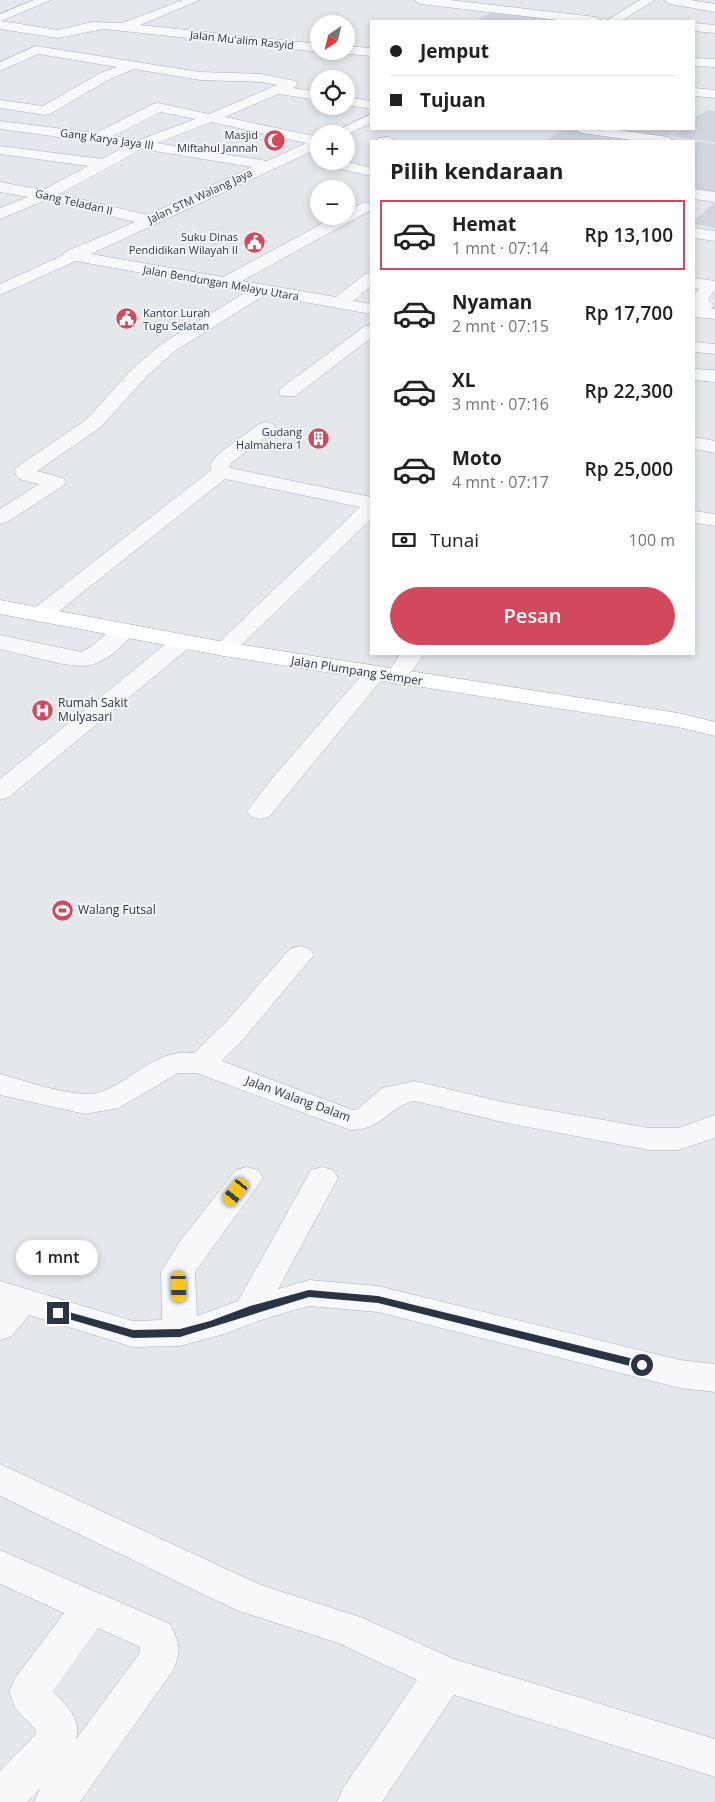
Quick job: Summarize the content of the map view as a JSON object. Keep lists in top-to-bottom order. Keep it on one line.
{"streets":{"main road":["Jalan Plumpang Semper"],"street":["Jalan Mu'alim Rasyid","Gang Karya Jaya III","Jalan STM Walang Jaya","Gang Teladan II","Jalan Bendungan Melayu Utara","Jalan Walang Dalam"]},"crossings":[["Gang Karya Jaya III","Jalan STM Walang Jaya"],["Jalan STM Walang Jaya","Gang Teladan II"],["Jalan STM Walang Jaya","Jalan Bendungan Melayu Utara"]],"places":{"mosque":["Masjid Miftahul Jannah"],"public building":["Suku Dinas Pendidikan Wilayah II","Kantor Lurah Tugu Selatan"],"building":["Gudang Halmahera 1"],"hospital":["Rumah Sakit Mulyasari"],"sports":["Walang Futsal"]},"north":"bottom left","page":{"map_buttons":["+","−"],"banner":["Jemput","Tujuan"],"heading":"Pilih kendaraan","list":[{"name":"Hemat","note":"1 mnt · 07:14","value":"Rp 13,100"},{"name":"Nyaman","note":"2 mnt · 07:15","value":"Rp 17,700"},{"name":"XL","note":"3 mnt · 07:16","value":"Rp 22,300"},{"name":"Moto","note":"4 mnt · 07:17","value":"Rp 25,000"}],"pay":["Tunai","100 m"],"buttons":"Pesan","bubble":"1 mnt"}}
